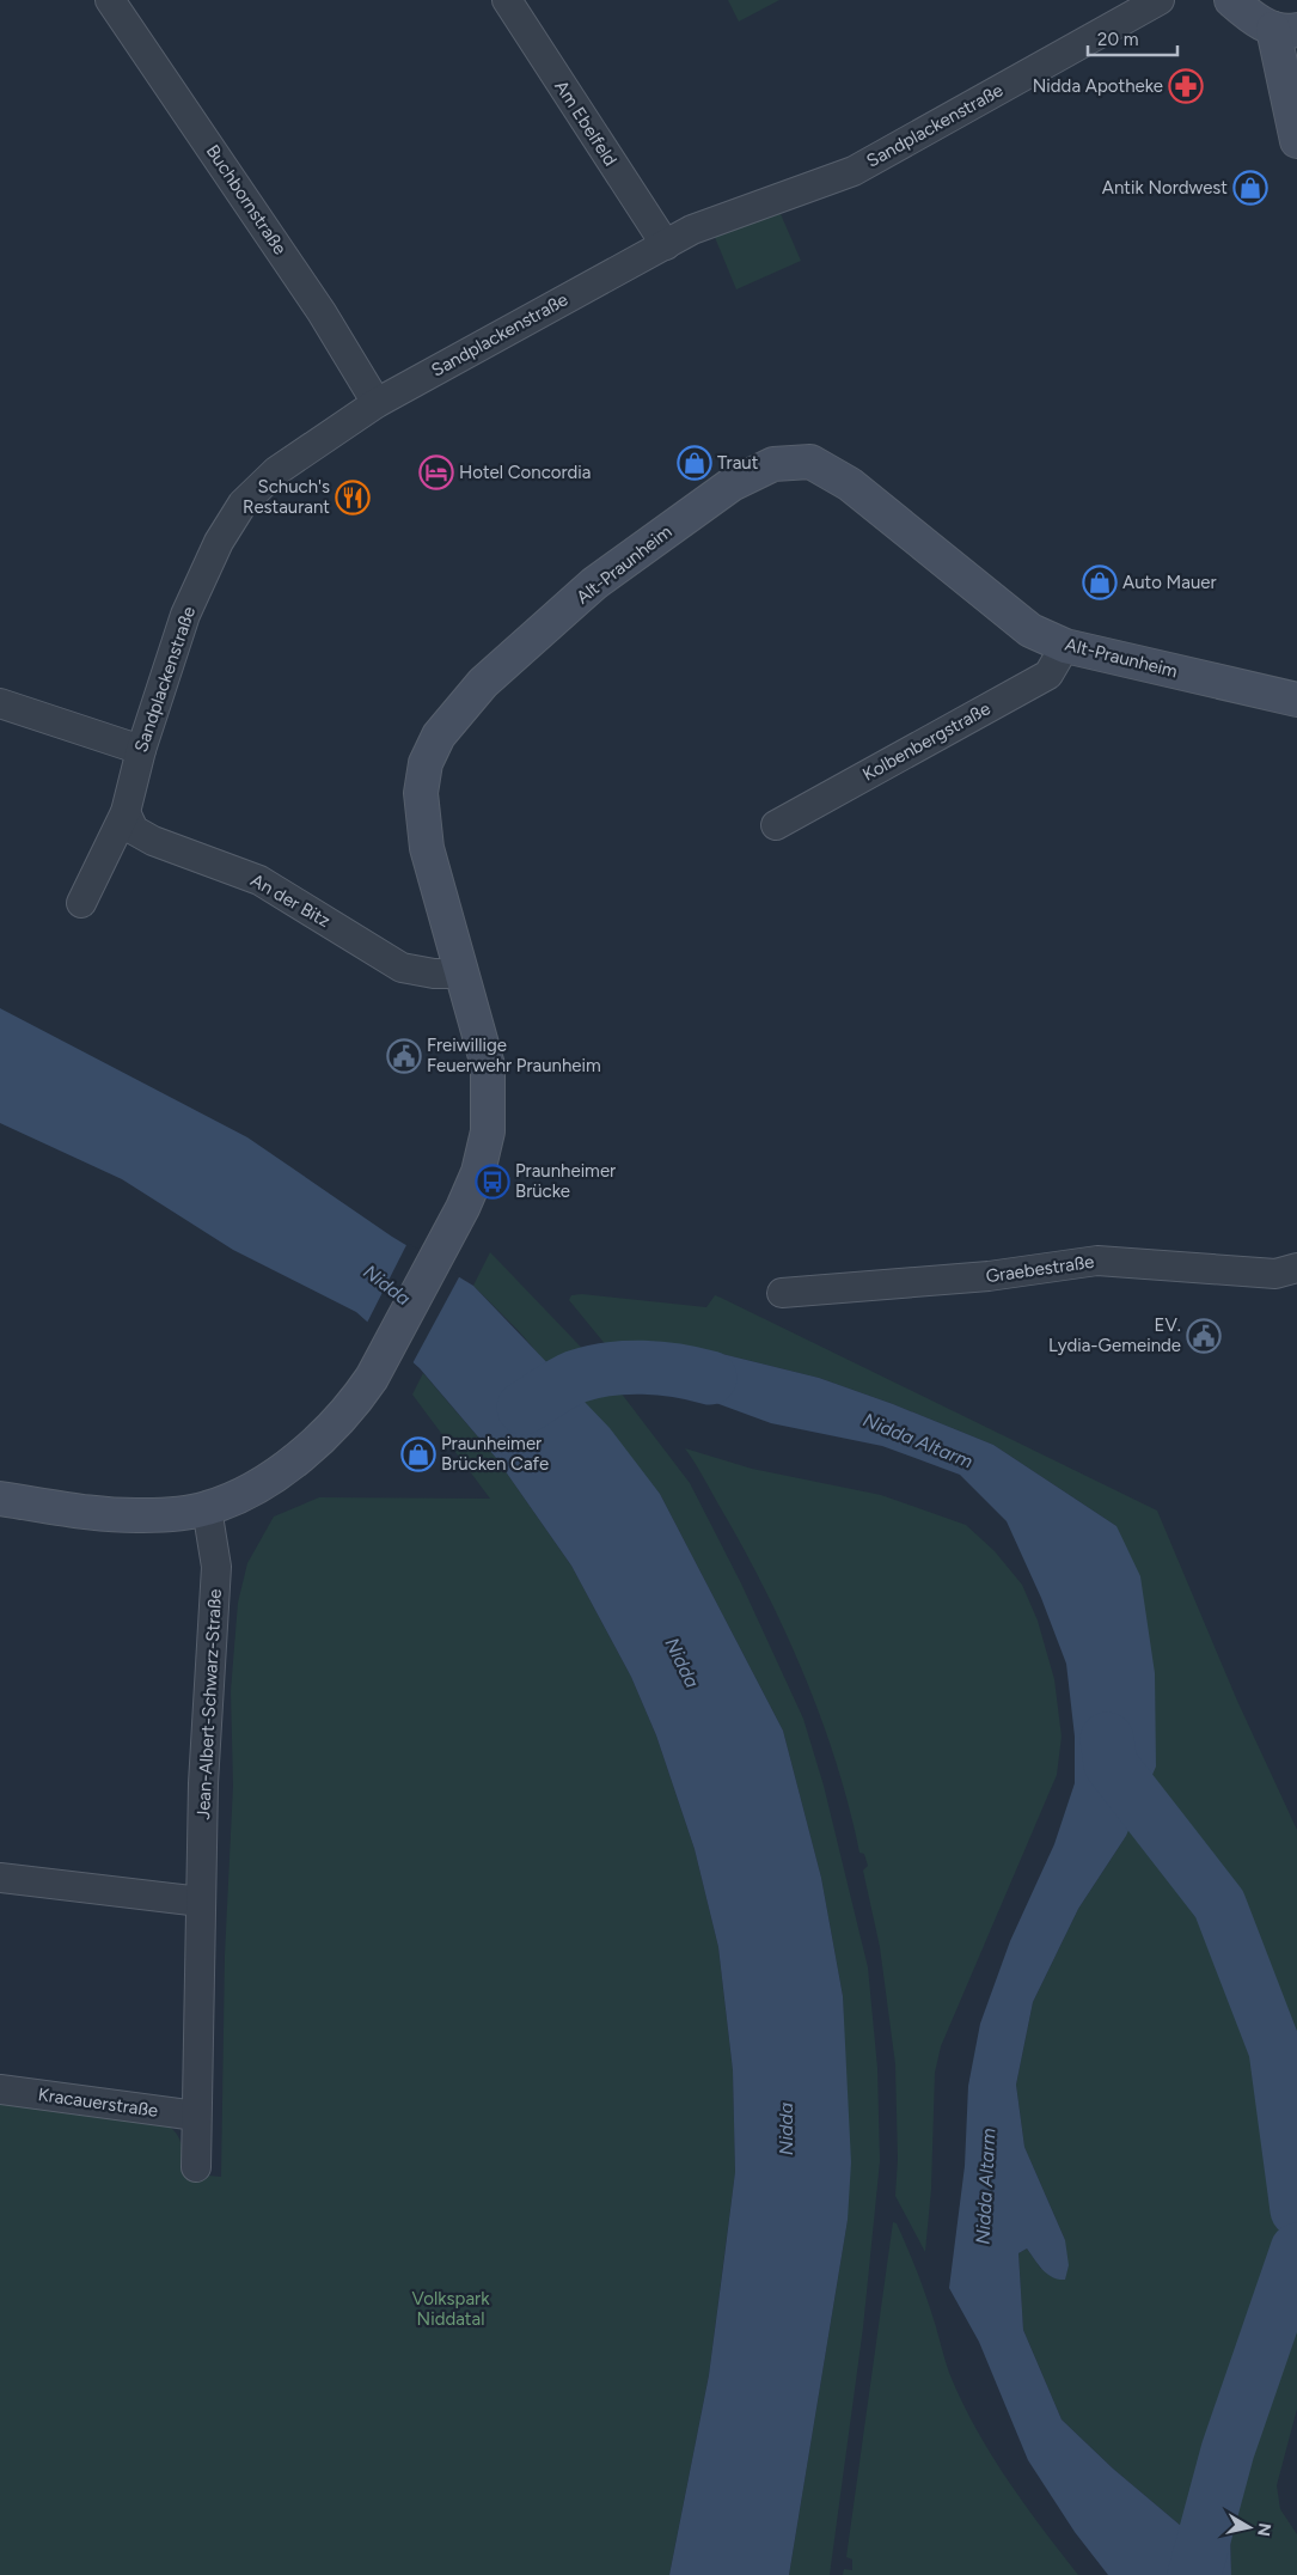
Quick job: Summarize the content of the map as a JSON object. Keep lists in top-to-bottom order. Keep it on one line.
{"streets":{"main road":["Alt-Praunheim"],"street":["Am Ebelfeld","Sandplackenstraße","Buchbornstraße","Kolbenbergstraße","An der Bitz","Graebestraße","Jean-Albert-Schwarz-Straße","Kracauerstraße"]},"crossings":[["Am Ebelfeld","Sandplackenstraße"],["Sandplackenstraße","Buchbornstraße"],["Sandplackenstraße","An der Bitz"],["Alt-Praunheim","Kolbenbergstraße"],["Alt-Praunheim","An der Bitz"],["Alt-Praunheim","Jean-Albert-Schwarz-Straße"],["Jean-Albert-Schwarz-Straße","Kracauerstraße"]],"water":["Nidda","Nidda Altarm"],"parks":["Volkspark Niddatal"],"places":{"pharmacy":["Nidda Apotheke"],"shop":["Antik Nordwest","Traut","Auto Mauer","Praunheimer Brücken Cafe"],"hotel":["Hotel Concordia"],"restaurant":["Schuch's Restaurant"],"public building":["Freiwillige Feuerwehr Praunheim","EV. Lydia-Gemeinde"],"bus stop":["Praunheimer Brücke"]},"scale_bar":"20 m","north":"right"}
